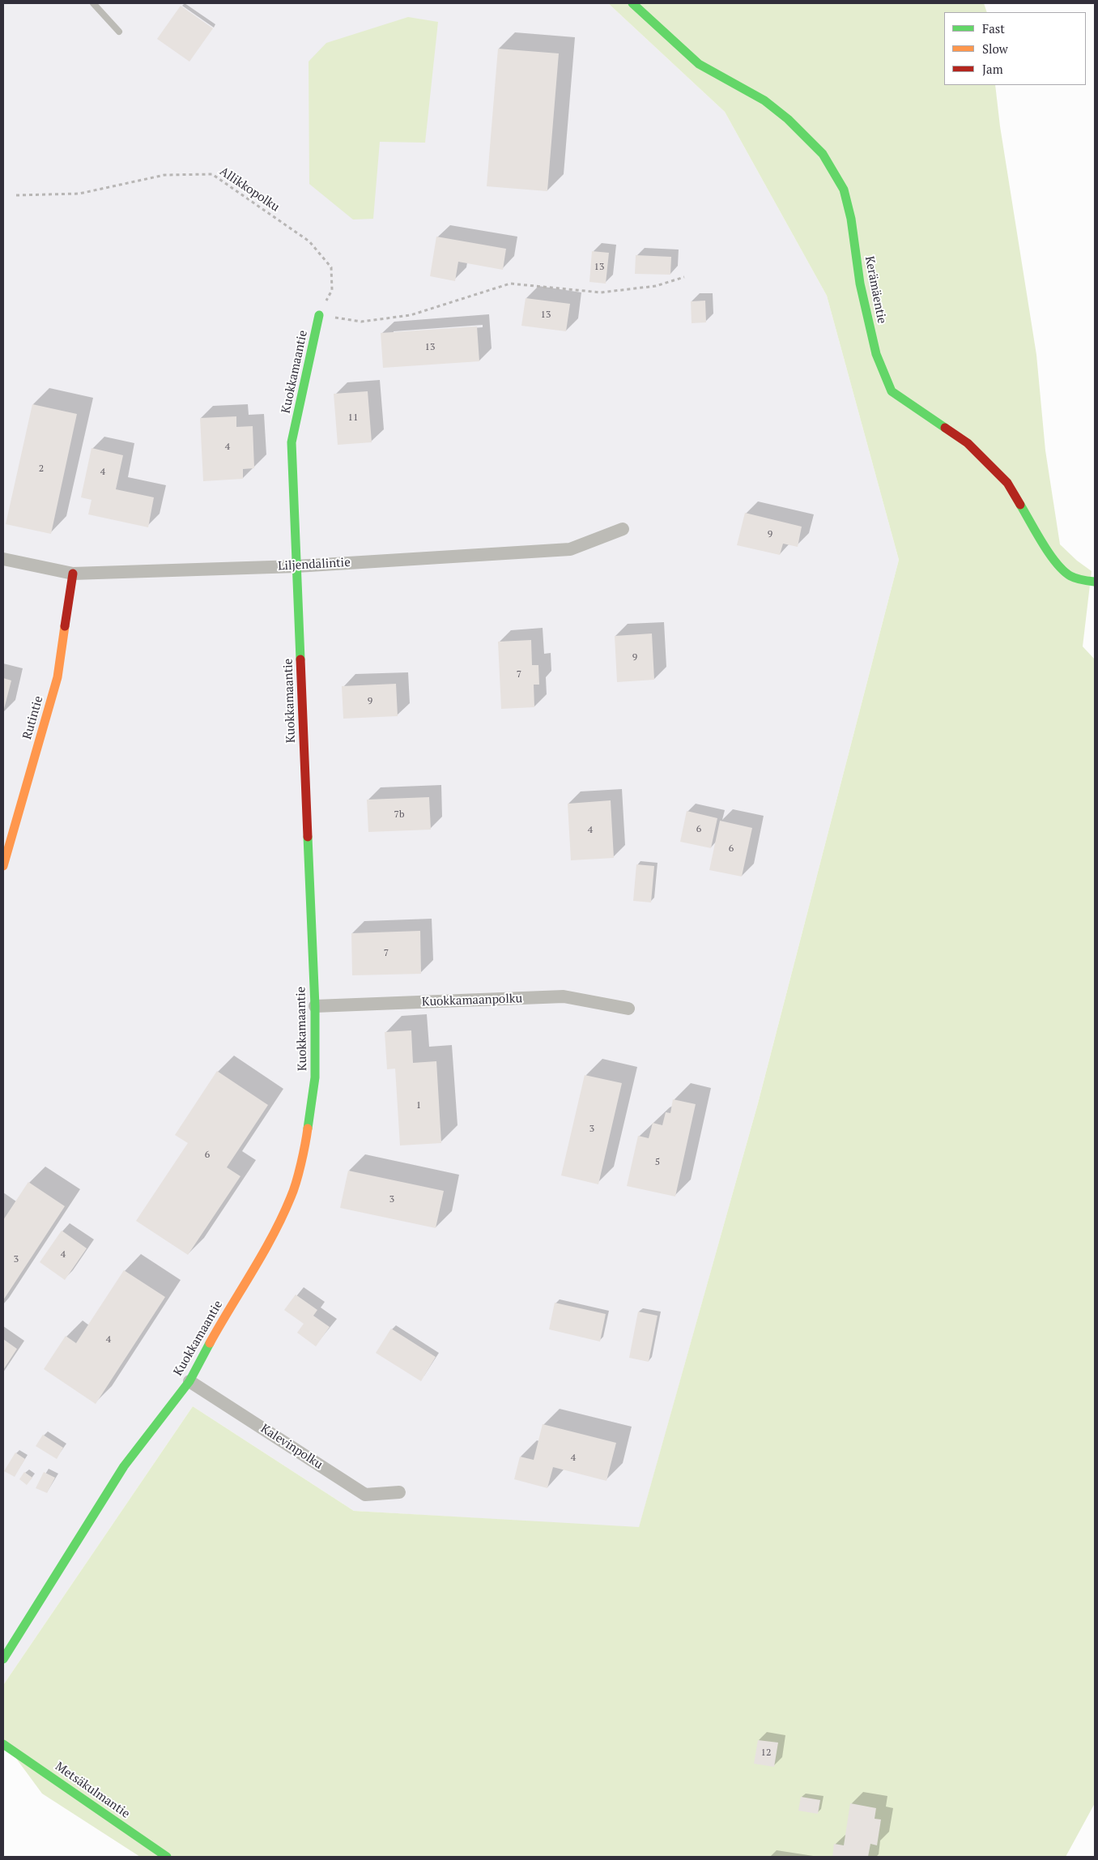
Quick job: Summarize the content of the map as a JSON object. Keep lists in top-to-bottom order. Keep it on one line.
{"streets":{"street":["Kerämäentie","Kuokkamaantie","Liljendalintie","Rutintie","Kuokkamaanpolku","Kalevinpolku","Metsäkulmantie"],"path":["Allikkopolku"]},"crossings":[["Allikkopolku","Kuokkamaantie"],["Kuokkamaantie","Liljendalintie"],["Kuokkamaantie","Kuokkamaanpolku"],["Kuokkamaantie","Kalevinpolku"],["Liljendalintie","Rutintie"]],"house_numbers":["13","13","13","11","4","2","4","9","9","7","9","7b","6","4","6","7","1","3","6","5","3","4","3","4","4","12"],"legend":["Fast","Slow","Jam"]}
